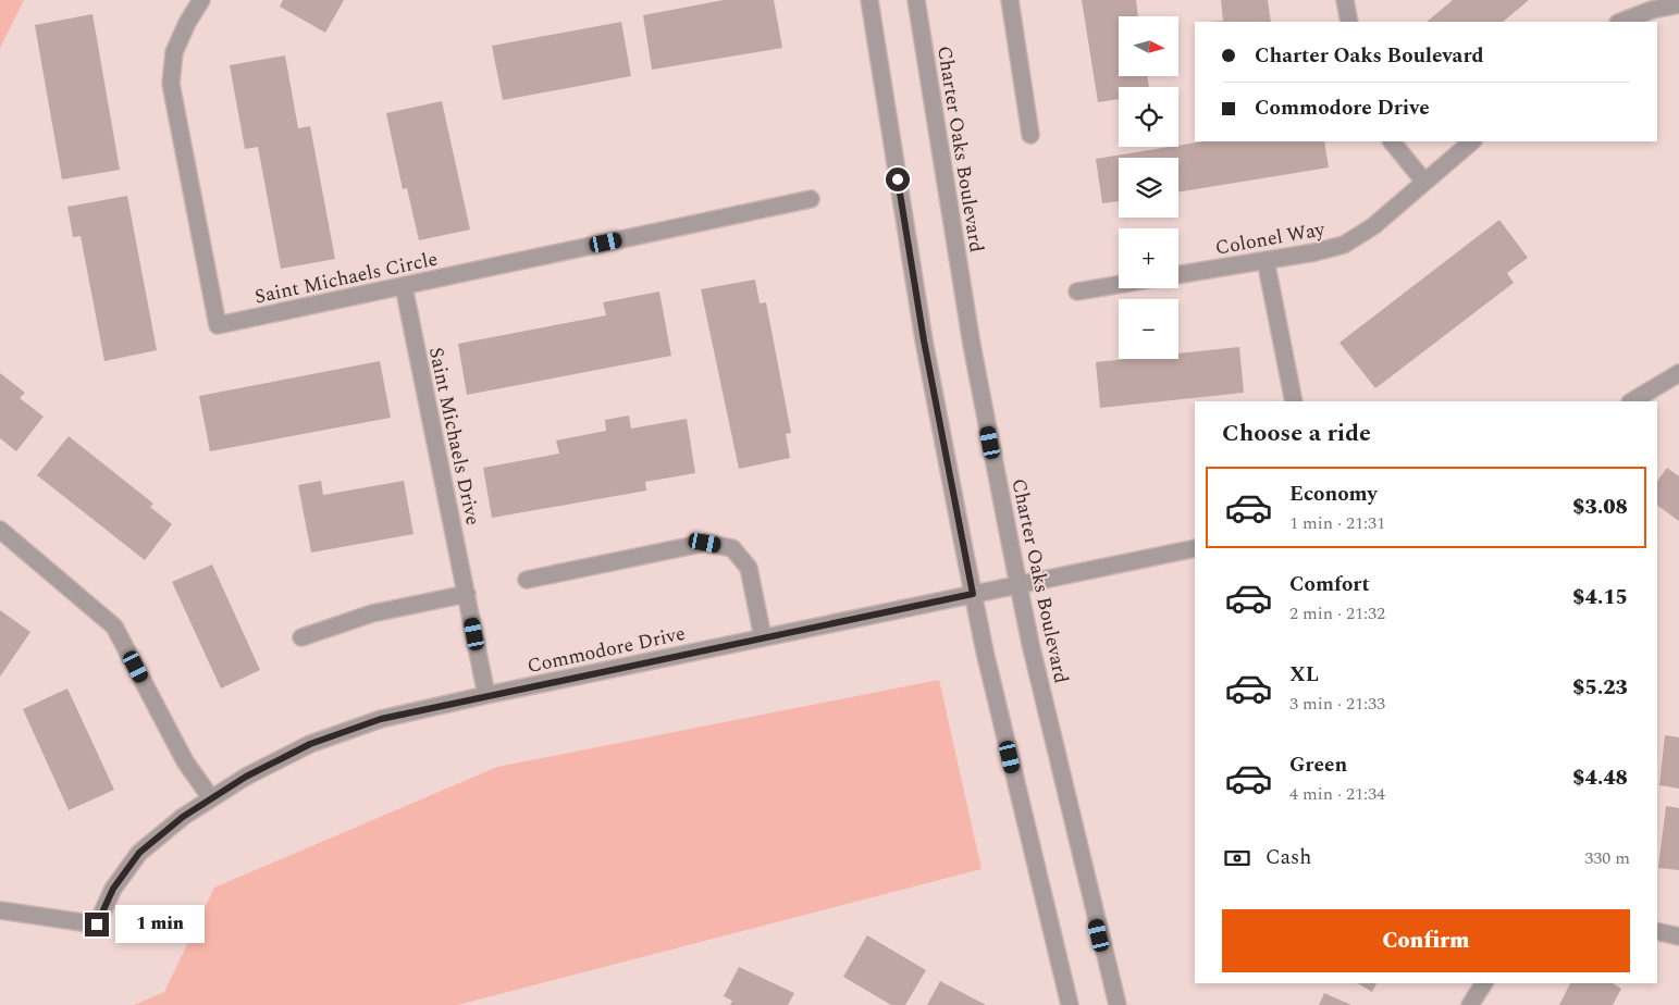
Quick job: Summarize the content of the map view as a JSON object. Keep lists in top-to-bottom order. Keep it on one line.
{"streets":{"street":["Charter Oaks Boulevard","Colonel Way","Saint Michaels Circle","Saint Michaels Drive","Commodore Drive"]},"crossings":[["Charter Oaks Boulevard","Commodore Drive"],["Saint Michaels Circle","Saint Michaels Drive"],["Saint Michaels Drive","Commodore Drive"]],"north":"right","page":{"map_buttons":["+","−"],"banner":["Charter Oaks Boulevard","Commodore Drive"],"heading":"Choose a ride","list":[{"name":"Economy","note":"1 min · 21:31","value":"$3.08"},{"name":"Comfort","note":"2 min · 21:32","value":"$4.15"},{"name":"XL","note":"3 min · 21:33","value":"$5.23"},{"name":"Green","note":"4 min · 21:34","value":"$4.48"}],"pay":["Cash","330 m"],"buttons":"Confirm","bubble":"1 min"}}
